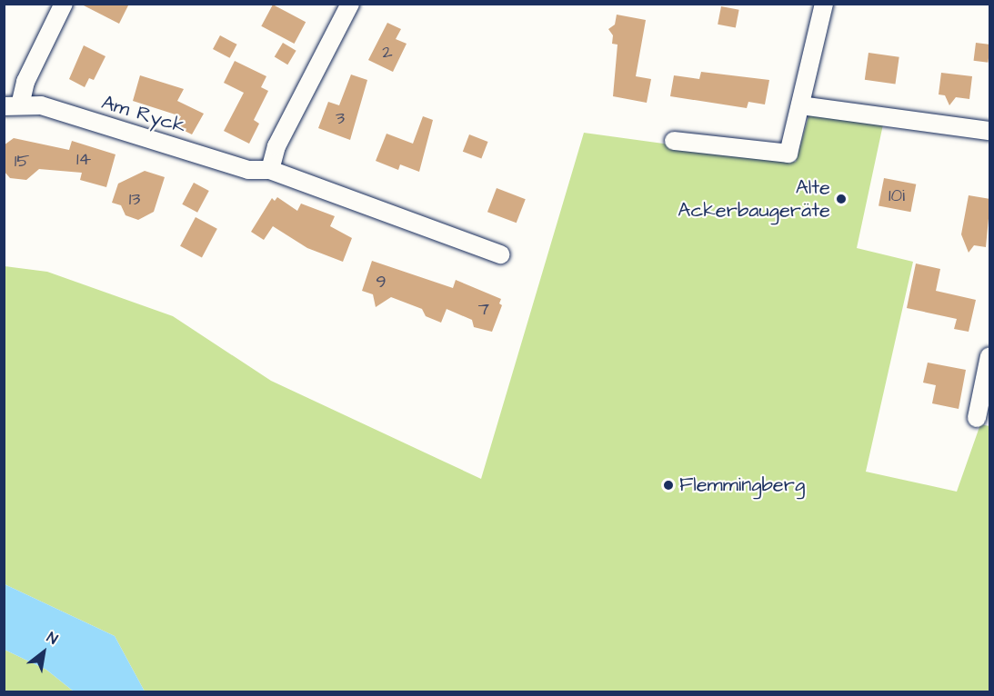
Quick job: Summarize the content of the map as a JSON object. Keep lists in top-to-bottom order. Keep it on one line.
{"streets":{"street":["Am Ryck"]},"places":["Alte Ackerbaugeräte","Flemmingberg"],"house_numbers":["2","3","14","15","10i","13","9","7"],"north":"top right"}
